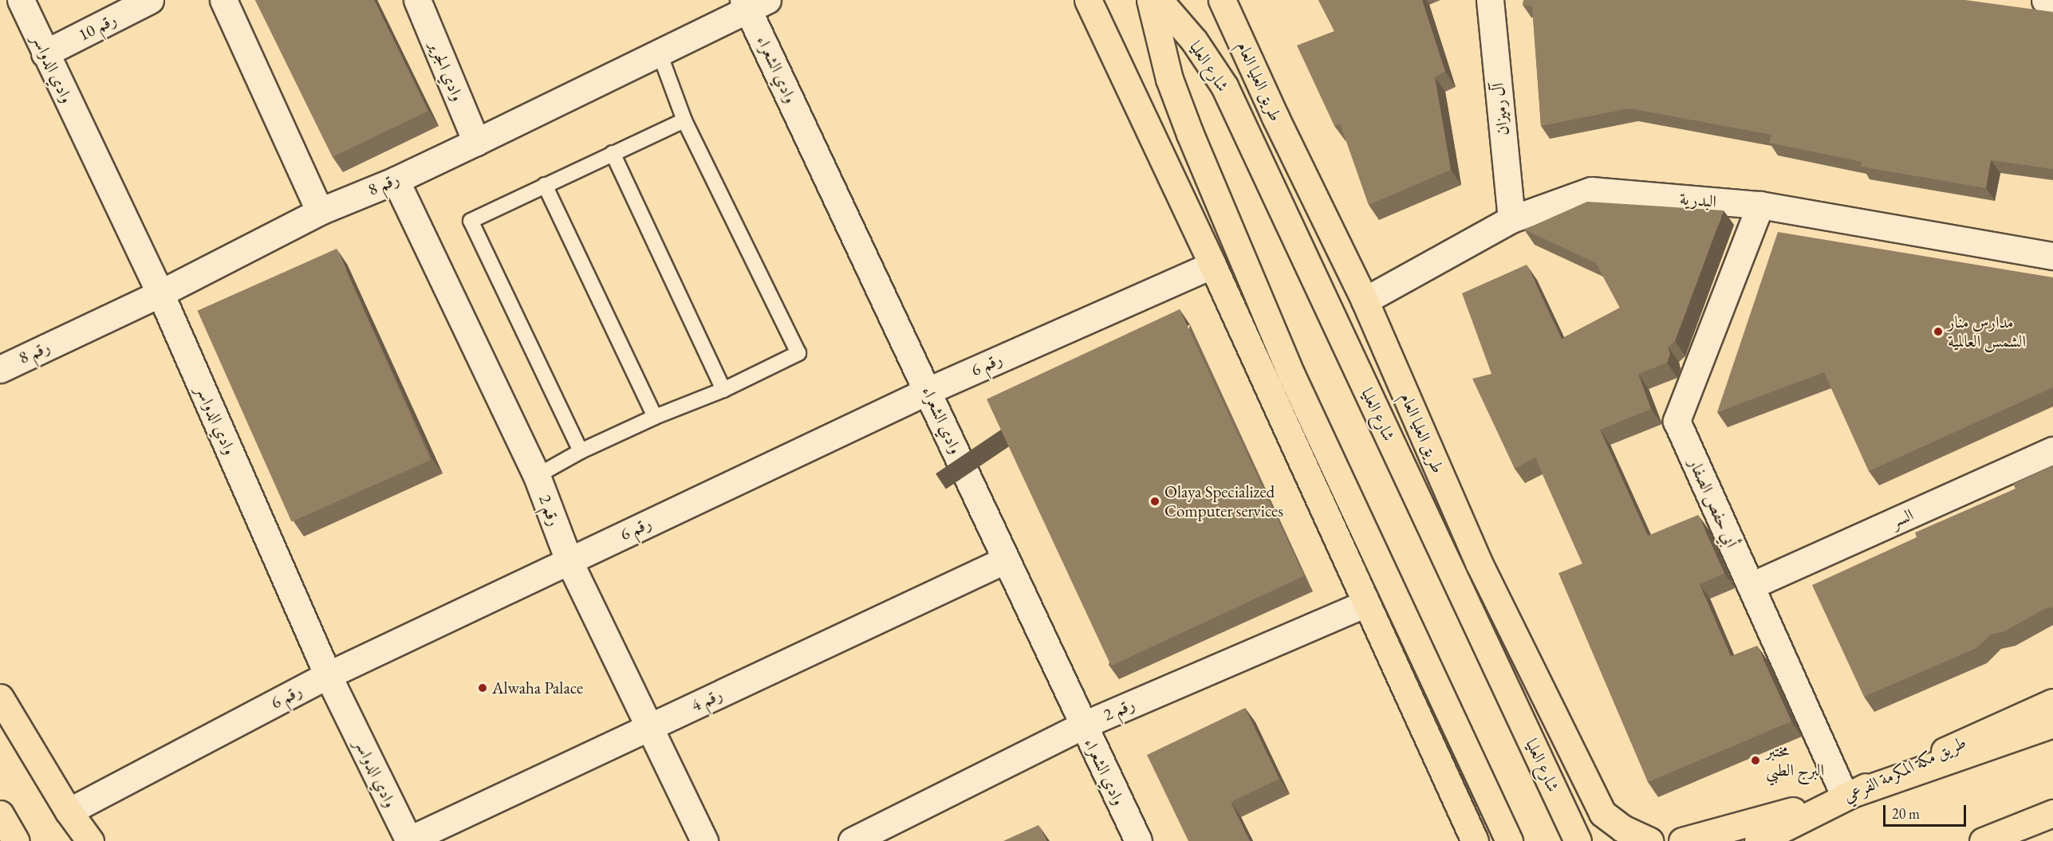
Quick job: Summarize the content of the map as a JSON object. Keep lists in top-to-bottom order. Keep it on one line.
{"streets":{"main road":["شارع العليا","طريق العليا العام","طريق مكة المكرمة الفرعي"],"street":["رقم 10","وادي الدواسر","وادي الشعراء","وادي الجرير","آل رميزان","رقم 8","البدرية","رقم 6","أبي حفص الصفار","رقم 2","السر","رقم 4"]},"crossings":[["رقم 10","وادي الدواسر"],["وادي الدواسر","رقم 8"],["وادي الدواسر","رقم 6"],["وادي الدواسر","رقم 4"],["وادي الشعراء","رقم 8"],["وادي الشعراء","رقم 6"],["وادي الشعراء","رقم 2"],["وادي الشعراء","رقم 4"],["وادي الجرير","رقم 8"],["طريق العليا العام","البدرية"],["آل رميزان","البدرية"],["رقم 8","رقم 2"],["البدرية","أبي حفص الصفار"],["رقم 6","رقم 2"],["أبي حفص الصفار","السر"],["أبي حفص الصفار","طريق مكة المكرمة الفرعي"],["رقم 2","رقم 4"]],"places":["مدارس منار الشمس العالمية","Olaya Specialized Computer services","Alwaha Palace","مختبر البرج الطبي"],"scale_bar":"20 m"}
